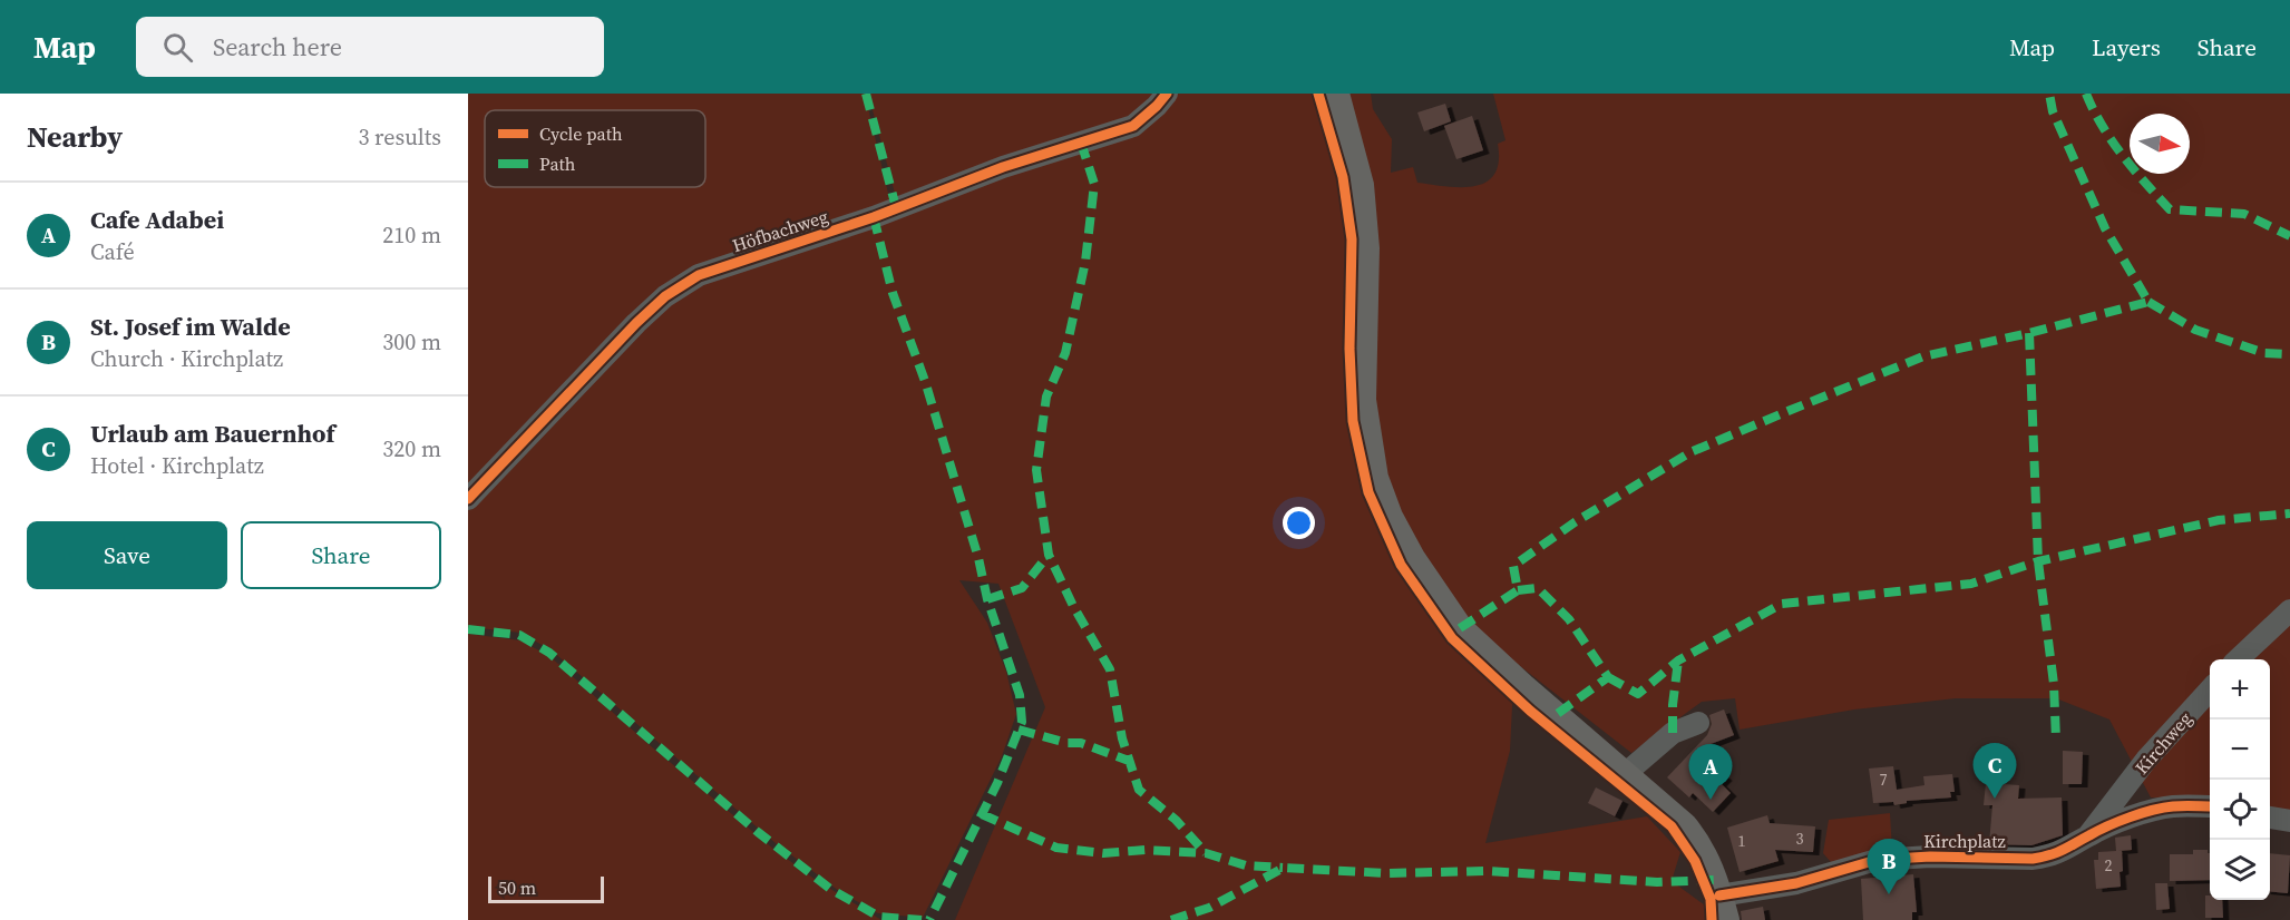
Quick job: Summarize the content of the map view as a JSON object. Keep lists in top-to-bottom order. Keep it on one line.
{"streets":{"street":["Höfbachweg","Kirchweg","Kirchplatz"]},"crossings":[["Kirchweg","Kirchplatz"]],"house_numbers":["7","3","1","2"],"legend":["Cycle path","Path"],"scale_bar":"50 m","north":"right","page":{"header":"Map","search":"Search here","nav":["Map","Layers","Share"],"heading":["Nearby","3 results"],"list":[{"mark":"A","name":"Cafe Adabei","note":"Café","value":"210 m"},{"mark":"B","name":"St. Josef im Walde","note":"Church · Kirchplatz","value":"300 m"},{"mark":"C","name":"Urlaub am Bauernhof","note":"Hotel · Kirchplatz","value":"320 m"}],"buttons":["Save","Share"],"map_buttons":["+","−"],"pins":["C","A","B"],"scale":"50 m"}}
